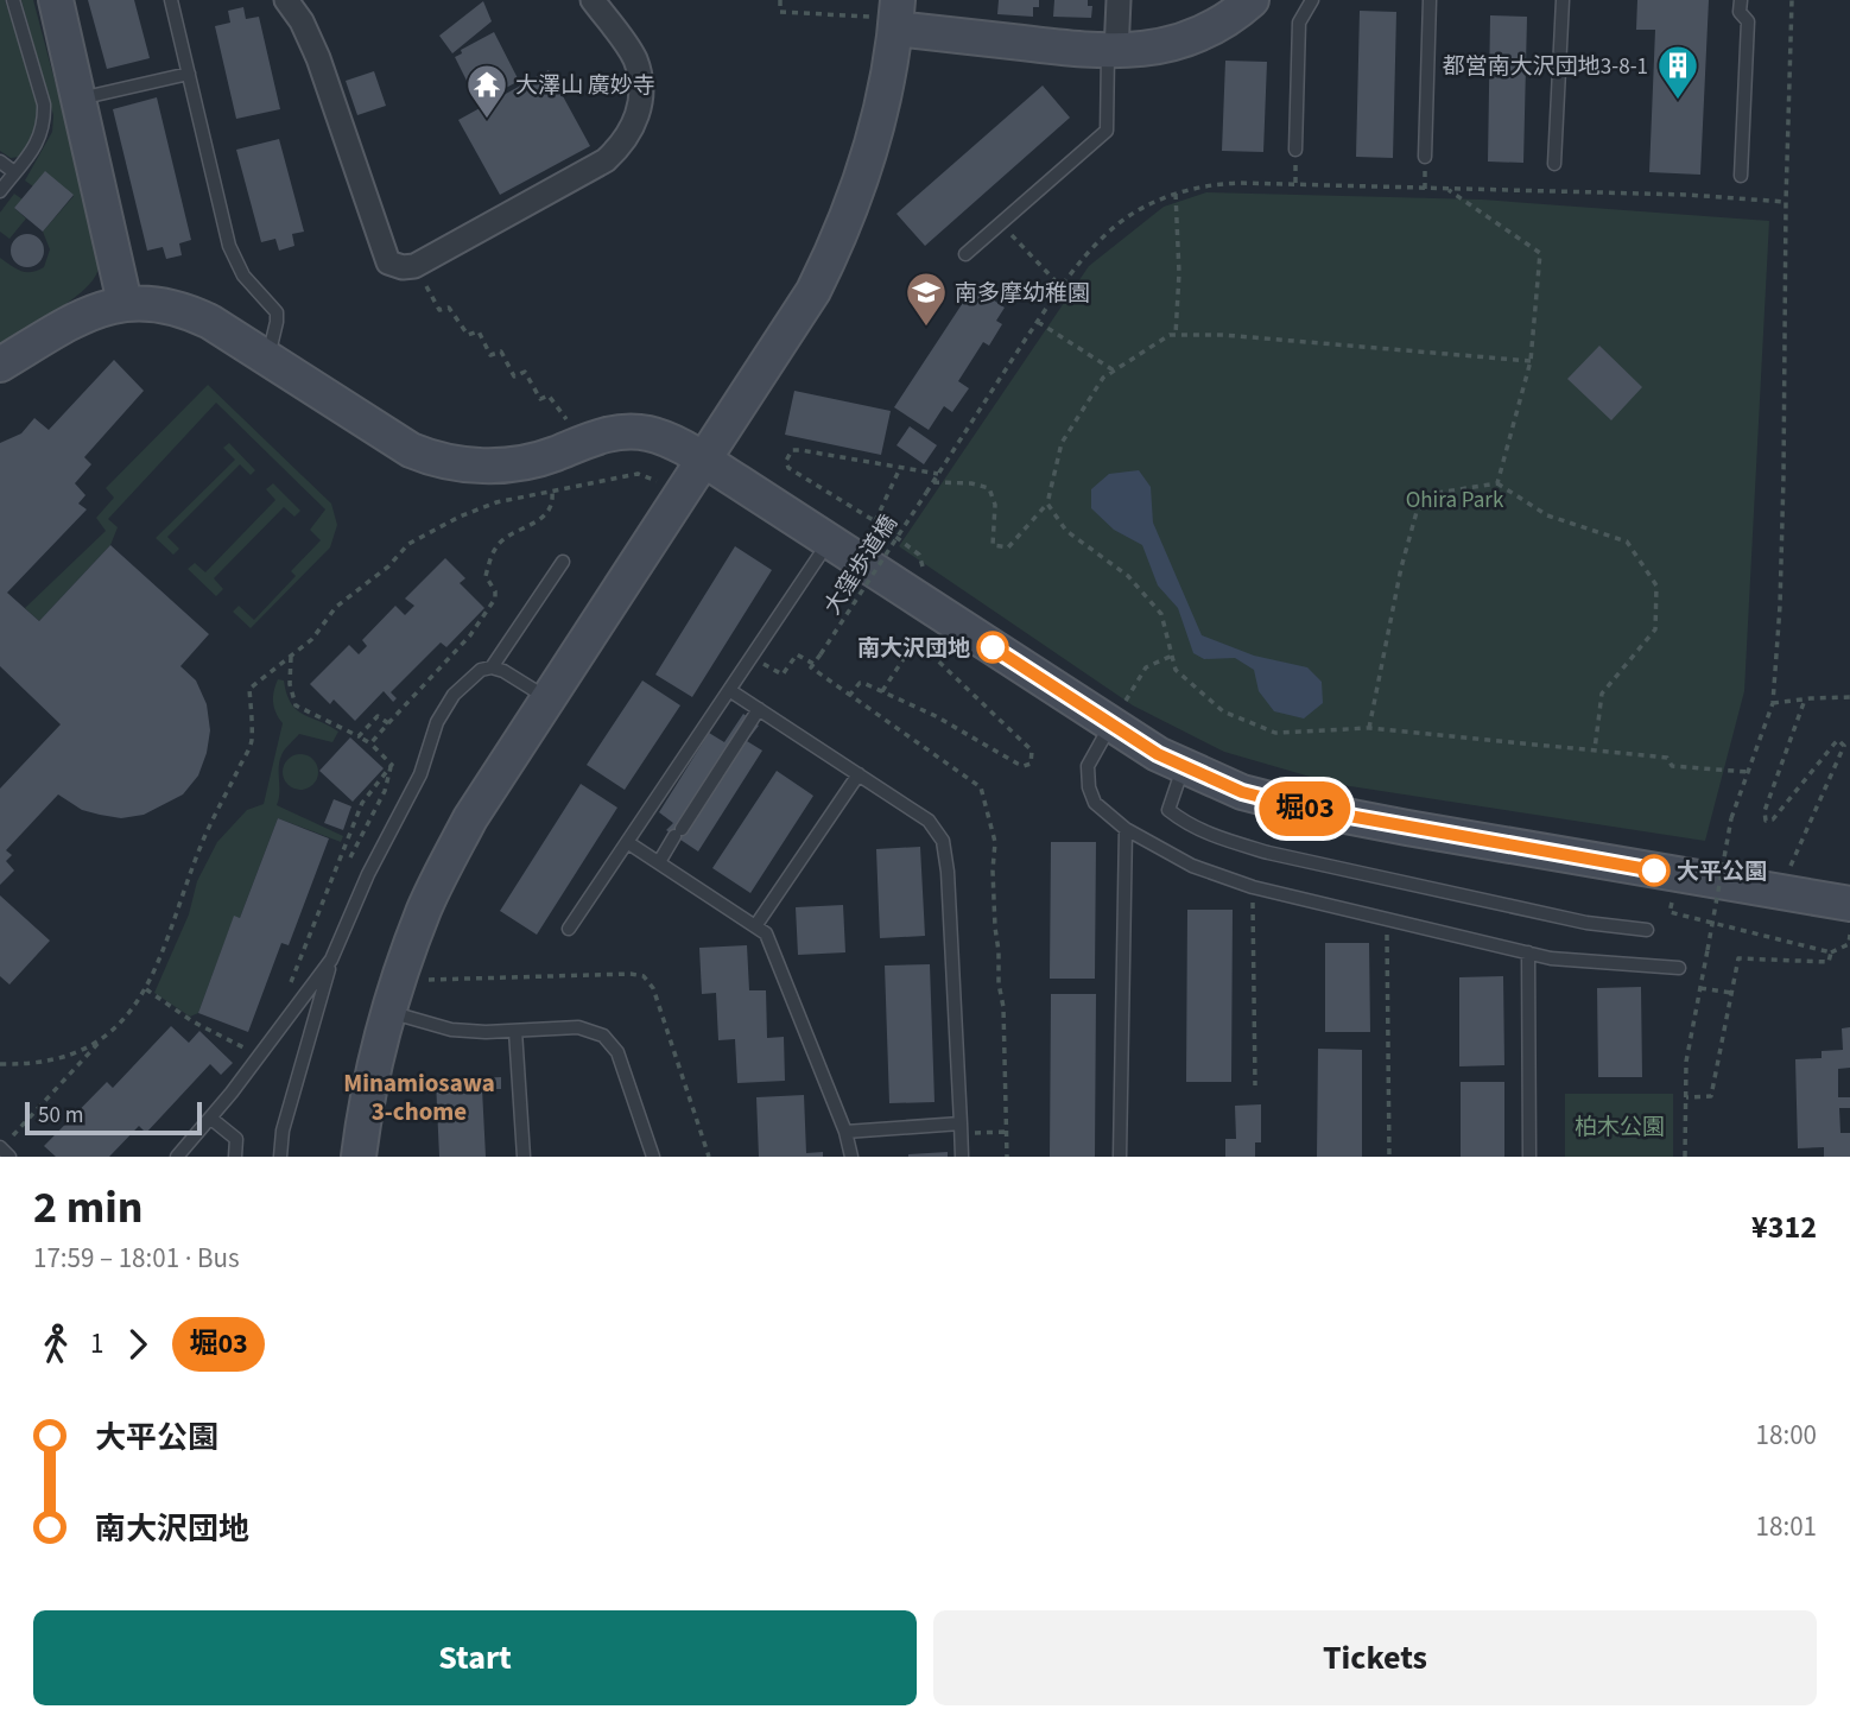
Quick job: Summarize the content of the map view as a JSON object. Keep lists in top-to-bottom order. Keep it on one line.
{"streets":{"path":["大窪歩道橋"]},"districts":["Minamiosawa 3-chome"],"parks":["Ohira Park","柏木公園"],"places":{"building":["都営南大沢団地3-8-1"],"temple":["大澤山 廣妙寺"],"school or university":["南多摩幼稚園"],"other":["南大沢団地","大平公園"]},"lines":["bus line 堀03"],"scale_bar":"50 m","page":{"on_map":"堀03","scale":"50 m","heading":["2 min","17:59 – 18:01 · Bus","¥312"],"legs":["1","堀03"],"list":[{"name":"大平公園","value":"18:00"},{"name":"南大沢団地","value":"18:01"}],"buttons":["Start","Tickets"]}}
